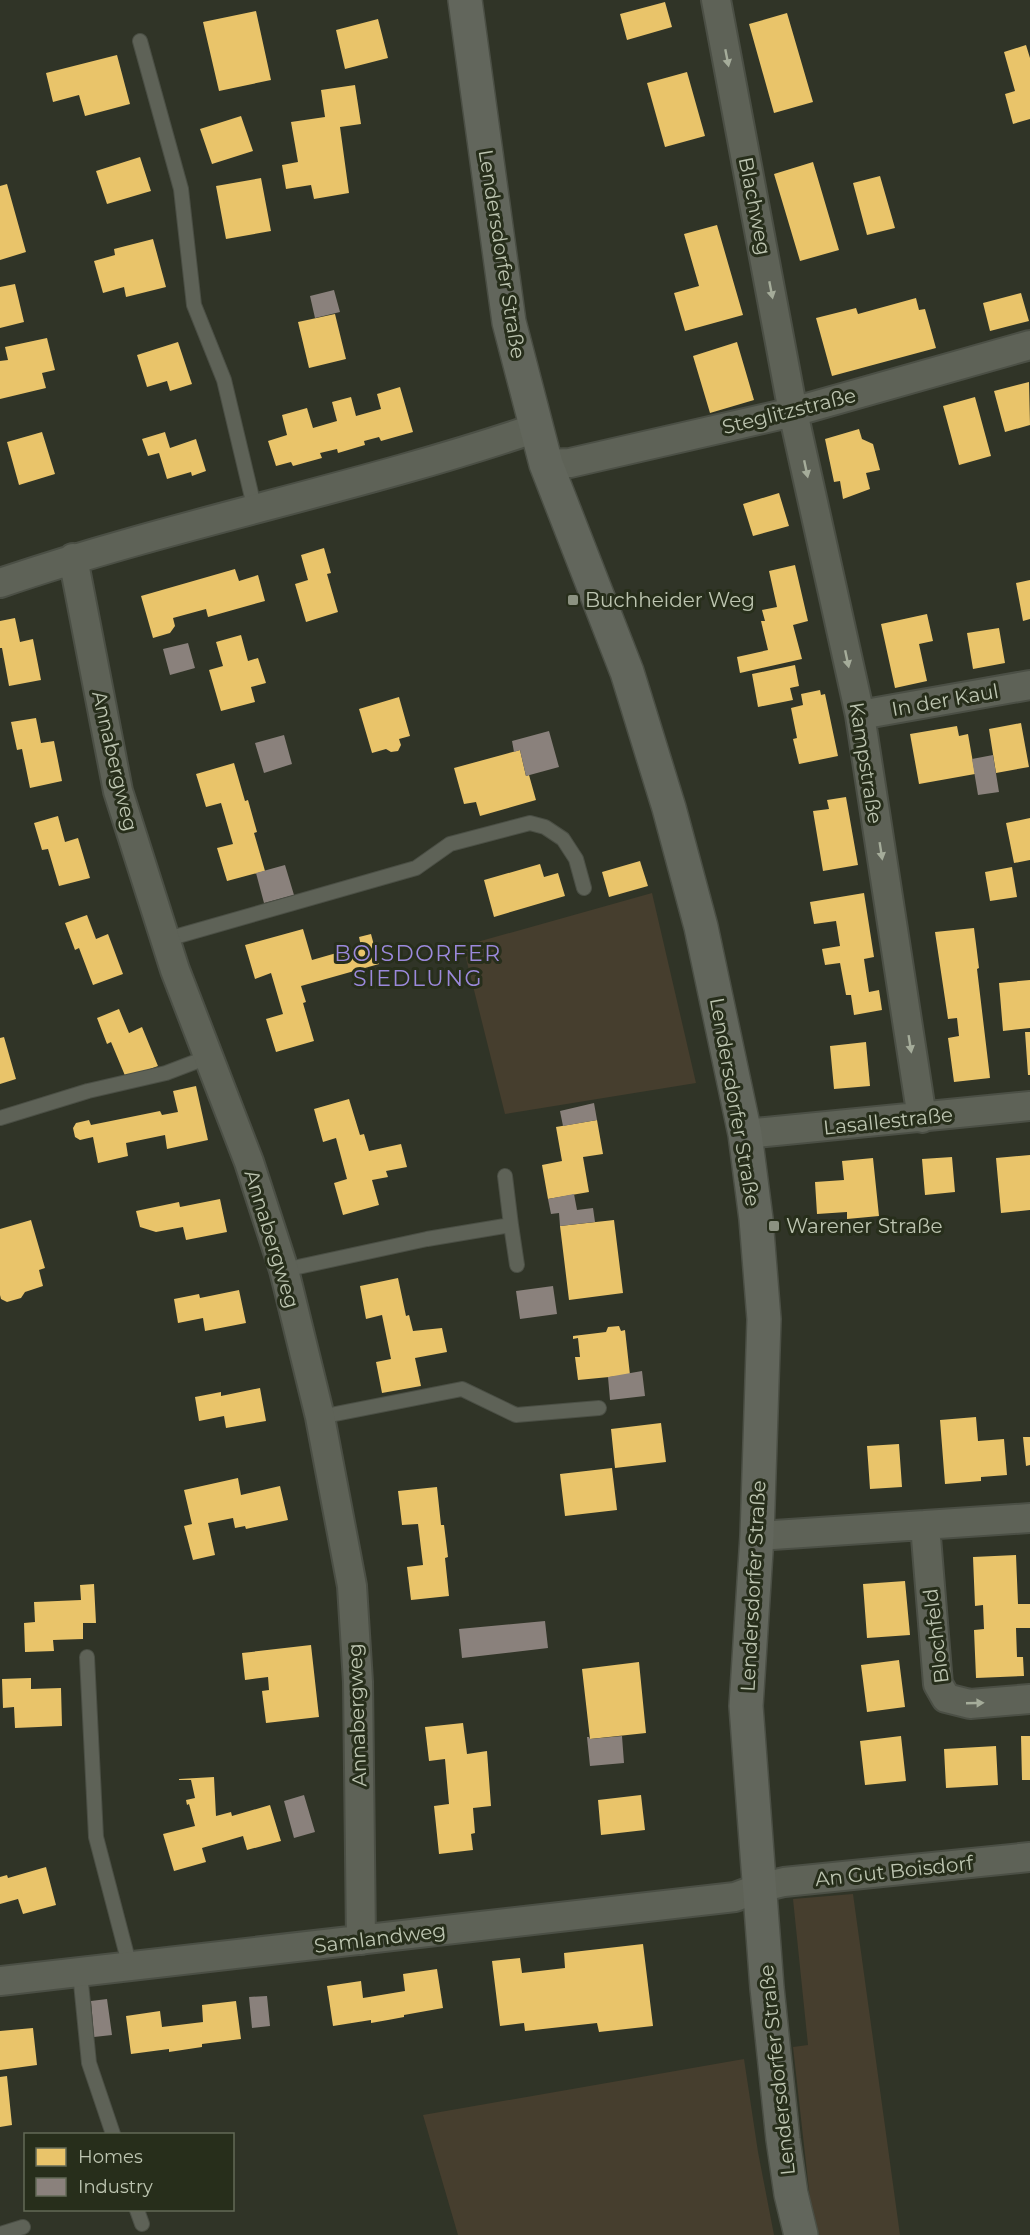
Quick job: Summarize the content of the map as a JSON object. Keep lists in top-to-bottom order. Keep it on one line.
{"streets":{"street":["Blachweg","Lendersdorfer Straße","Steglitzstraße","In der Kaul","Annabergweg","Kampstraße","Lasallestraße","Blochfeld","An Gut Boisdorf","Samlandweg"]},"crossings":[["Blachweg","Steglitzstraße"],["Blachweg","Kampstraße"],["Lendersdorfer Straße","Steglitzstraße"],["Lendersdorfer Straße","Lasallestraße"],["Lendersdorfer Straße","An Gut Boisdorf"],["Lendersdorfer Straße","Samlandweg"],["Steglitzstraße","Kampstraße"],["In der Kaul","Kampstraße"],["Annabergweg","Samlandweg"],["Kampstraße","Lasallestraße"],["An Gut Boisdorf","Samlandweg"]],"one_way":["Blachweg","Kampstraße"],"districts":["BOISDORFER SIEDLUNG"],"places":{"transit":["Buchheider Weg","Warener Straße"]},"legend":["Homes","Industry"]}
